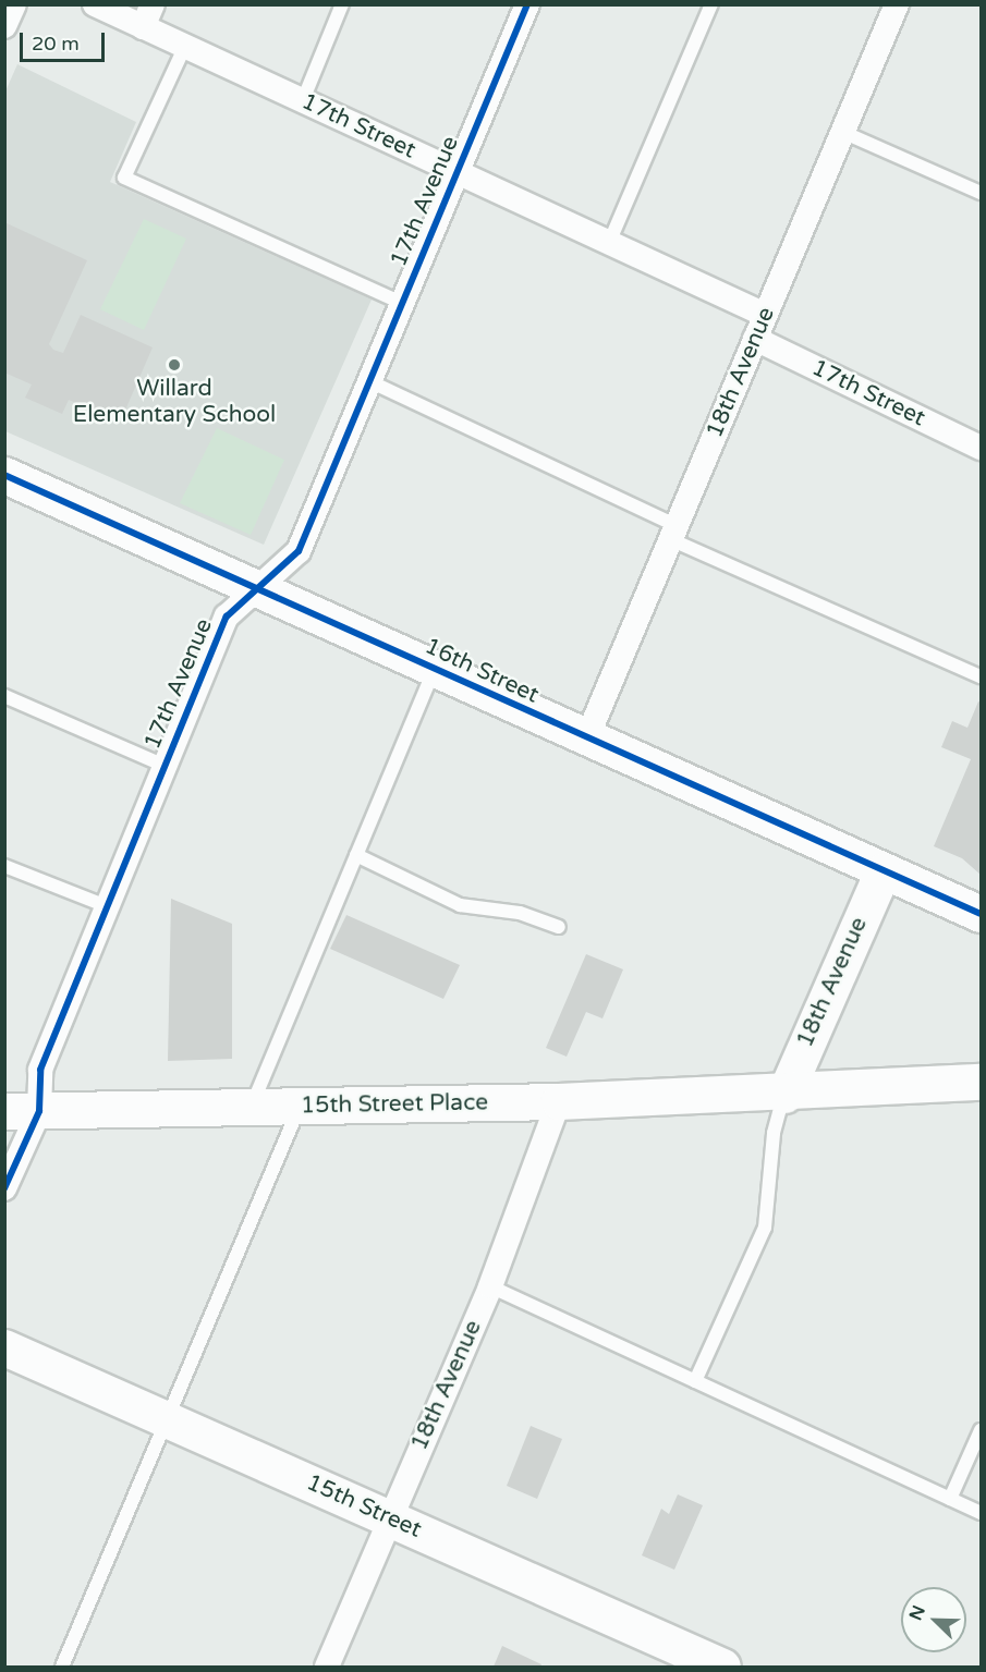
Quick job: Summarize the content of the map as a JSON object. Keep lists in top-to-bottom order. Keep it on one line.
{"streets":{"street":["17th Street","17th Avenue","18th Avenue","16th Street","15th Street Place","15th Street"]},"crossings":[["17th Street","17th Avenue"],["17th Street","18th Avenue"],["17th Avenue","16th Street"],["17th Avenue","15th Street Place"],["18th Avenue","16th Street"],["18th Avenue","15th Street Place"],["18th Avenue","15th Street"]],"places":["Willard Elementary School"],"scale_bar":"20 m","north":"top left"}
